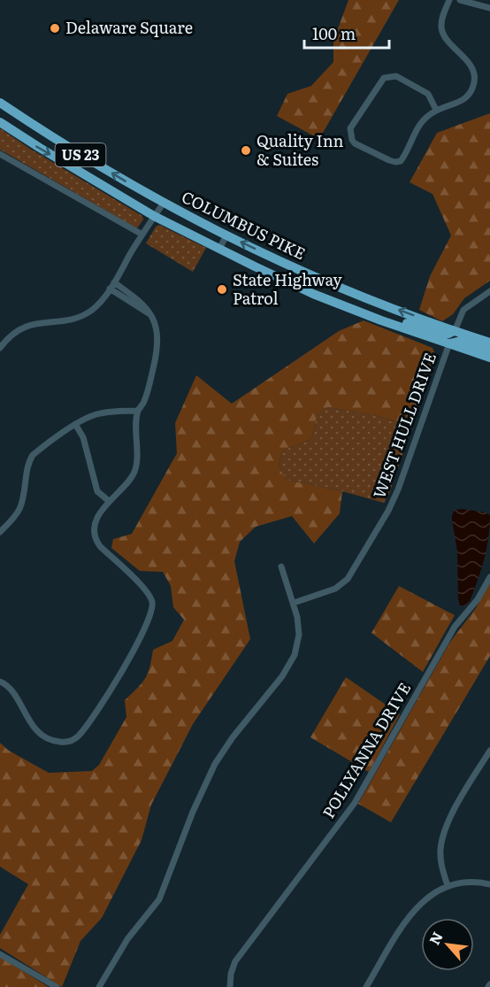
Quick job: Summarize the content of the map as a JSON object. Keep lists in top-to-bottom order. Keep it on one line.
{"streets":{"highway":["US 23","COLUMBUS PIKE"],"street":["WEST HULL DRIVE","POLLYANNA DRIVE"]},"crossings":[["COLUMBUS PIKE","WEST HULL DRIVE"]],"places":["Delaware Square","Quality Inn & Suites","State Highway Patrol"],"scale_bar":"100 m","north":"top left"}
